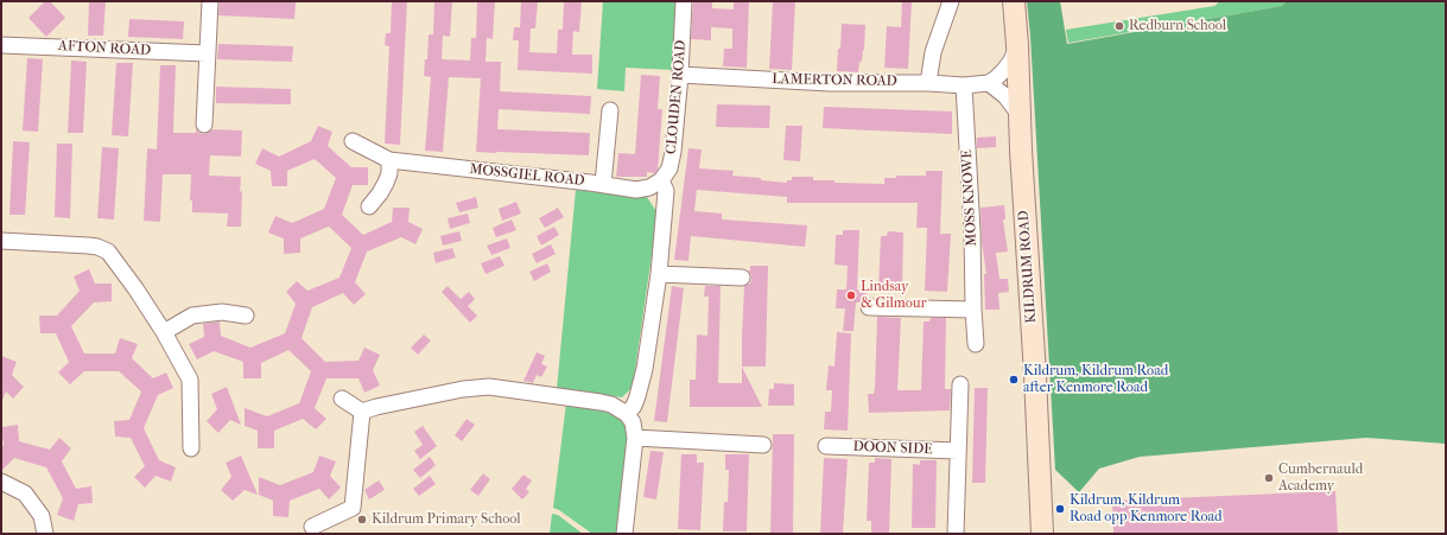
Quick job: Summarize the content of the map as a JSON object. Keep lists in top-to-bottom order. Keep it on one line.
{"streets":{"street":["AFTON ROAD","LAMERTON ROAD","CLOUDEN ROAD","MOSSGIEL ROAD","MOSS KNOWE","KILDRUM ROAD","DOON SIDE"]},"crossings":[["LAMERTON ROAD","CLOUDEN ROAD"],["LAMERTON ROAD","MOSS KNOWE"],["CLOUDEN ROAD","MOSSGIEL ROAD"]],"places":["Redburn School","Lindsay & Gilmour","Kildrum, Kildrum Road after Kenmore Road","Cumbernauld Academy","Kildrum, Kildrum Road opp Kenmore Road","Kildrum Primary School"]}
